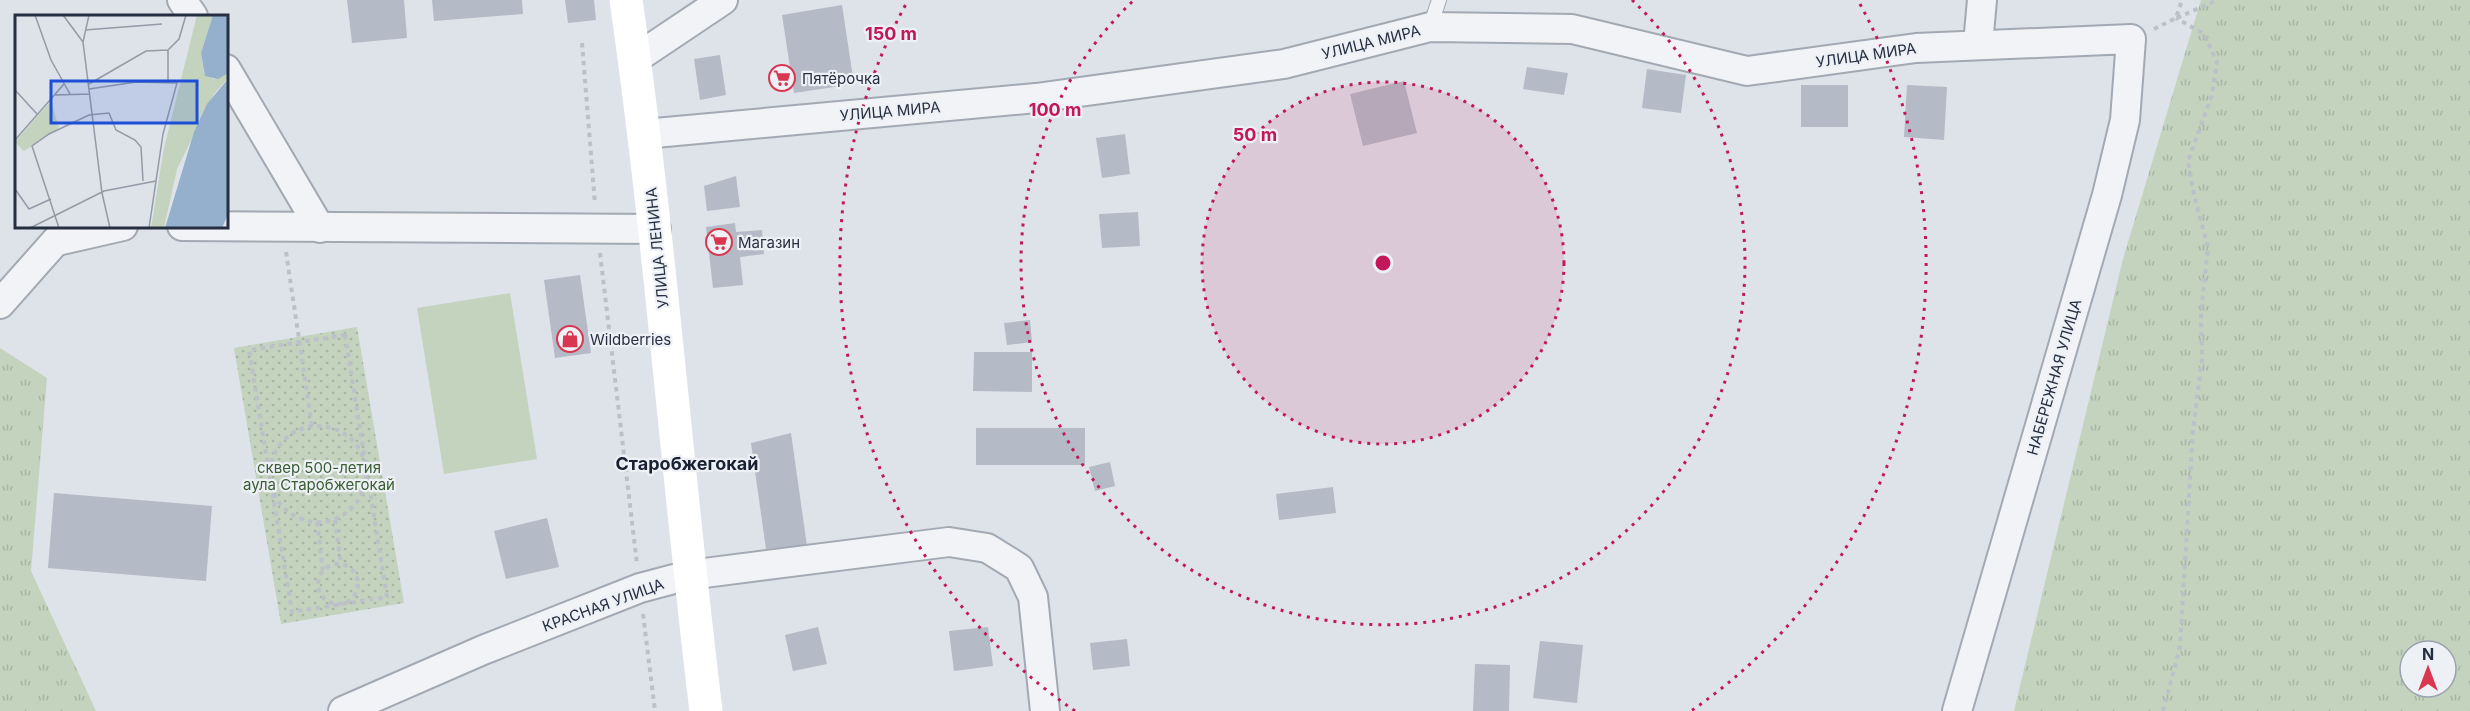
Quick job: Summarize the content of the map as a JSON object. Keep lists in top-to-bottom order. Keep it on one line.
{"streets":{"street":["УЛИЦА МИРА","УЛИЦА ЛЕНИНА","НАБЕРЕЖНАЯ УЛИЦА","КРАСНАЯ УЛИЦА"]},"crossings":[["УЛИЦА МИРА","УЛИЦА ЛЕНИНА"],["УЛИЦА МИРА","НАБЕРЕЖНАЯ УЛИЦА"],["УЛИЦА ЛЕНИНА","КРАСНАЯ УЛИЦА"]],"districts":["Старобжегокай"],"parks":["сквер 500-летия аула Старобжегокай"],"places":{"supermarket":["Пятёрочка","Магазин"],"shop":["Wildberries"]},"north":"top","rings":["150 m","100 m","50 m"]}
